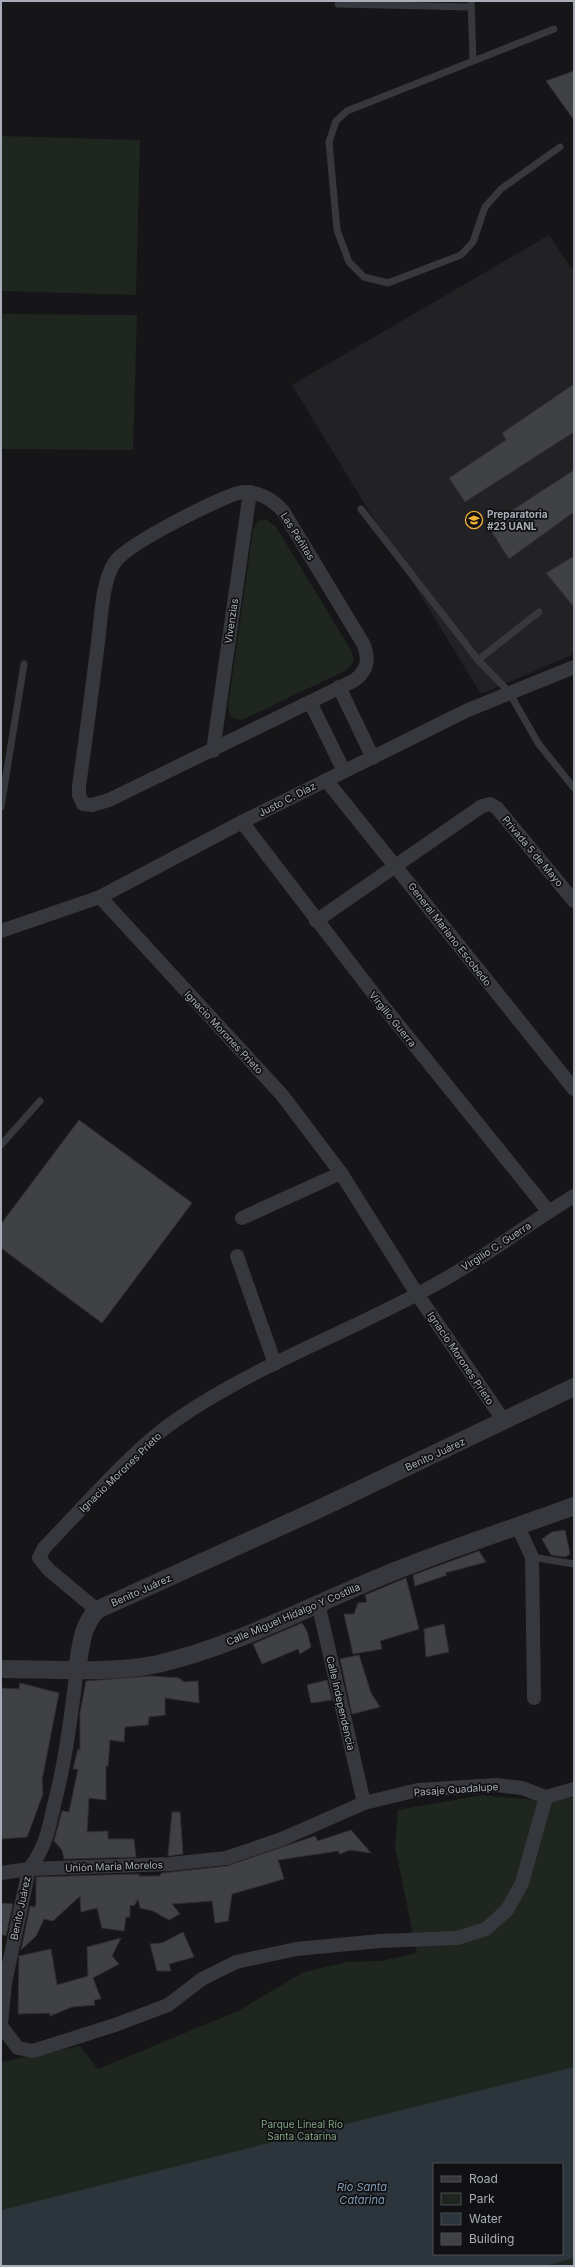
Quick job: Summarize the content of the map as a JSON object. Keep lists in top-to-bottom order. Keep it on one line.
{"streets":{"street":["Las Peñitas","Vivenzias","Justo C. Díaz","Privada 5 de Mayo","General Mariano Escobedo","Virgilio Guerra","Ignacio Morones Prieto","Virgilio C. Guerra","Benito Juárez","Calle Miguel Hidalgo Y Costilla","Calle Independencia","Pasaje Guadalupe","Unión María Morelos"]},"crossings":[["Las Peñitas","Vivenzias"],["Justo C. Díaz","General Mariano Escobedo"],["Justo C. Díaz","Virgilio Guerra"],["Justo C. Díaz","Ignacio Morones Prieto"],["Privada 5 de Mayo","General Mariano Escobedo"],["Virgilio Guerra","Virgilio C. Guerra"],["Ignacio Morones Prieto","Virgilio C. Guerra"],["Ignacio Morones Prieto","Benito Juárez"],["Benito Juárez","Calle Miguel Hidalgo Y Costilla"],["Benito Juárez","Pasaje Guadalupe"],["Benito Juárez","Unión María Morelos"],["Calle Miguel Hidalgo Y Costilla","Calle Independencia"],["Calle Independencia","Pasaje Guadalupe"],["Pasaje Guadalupe","Unión María Morelos"]],"water":["Río Santa Catarina"],"parks":["Parque Lineal Río Santa Catarina"],"places":{"school or university":["Preparatoria #23 UANL"]},"legend":["Road","Park","Water","Building"]}
